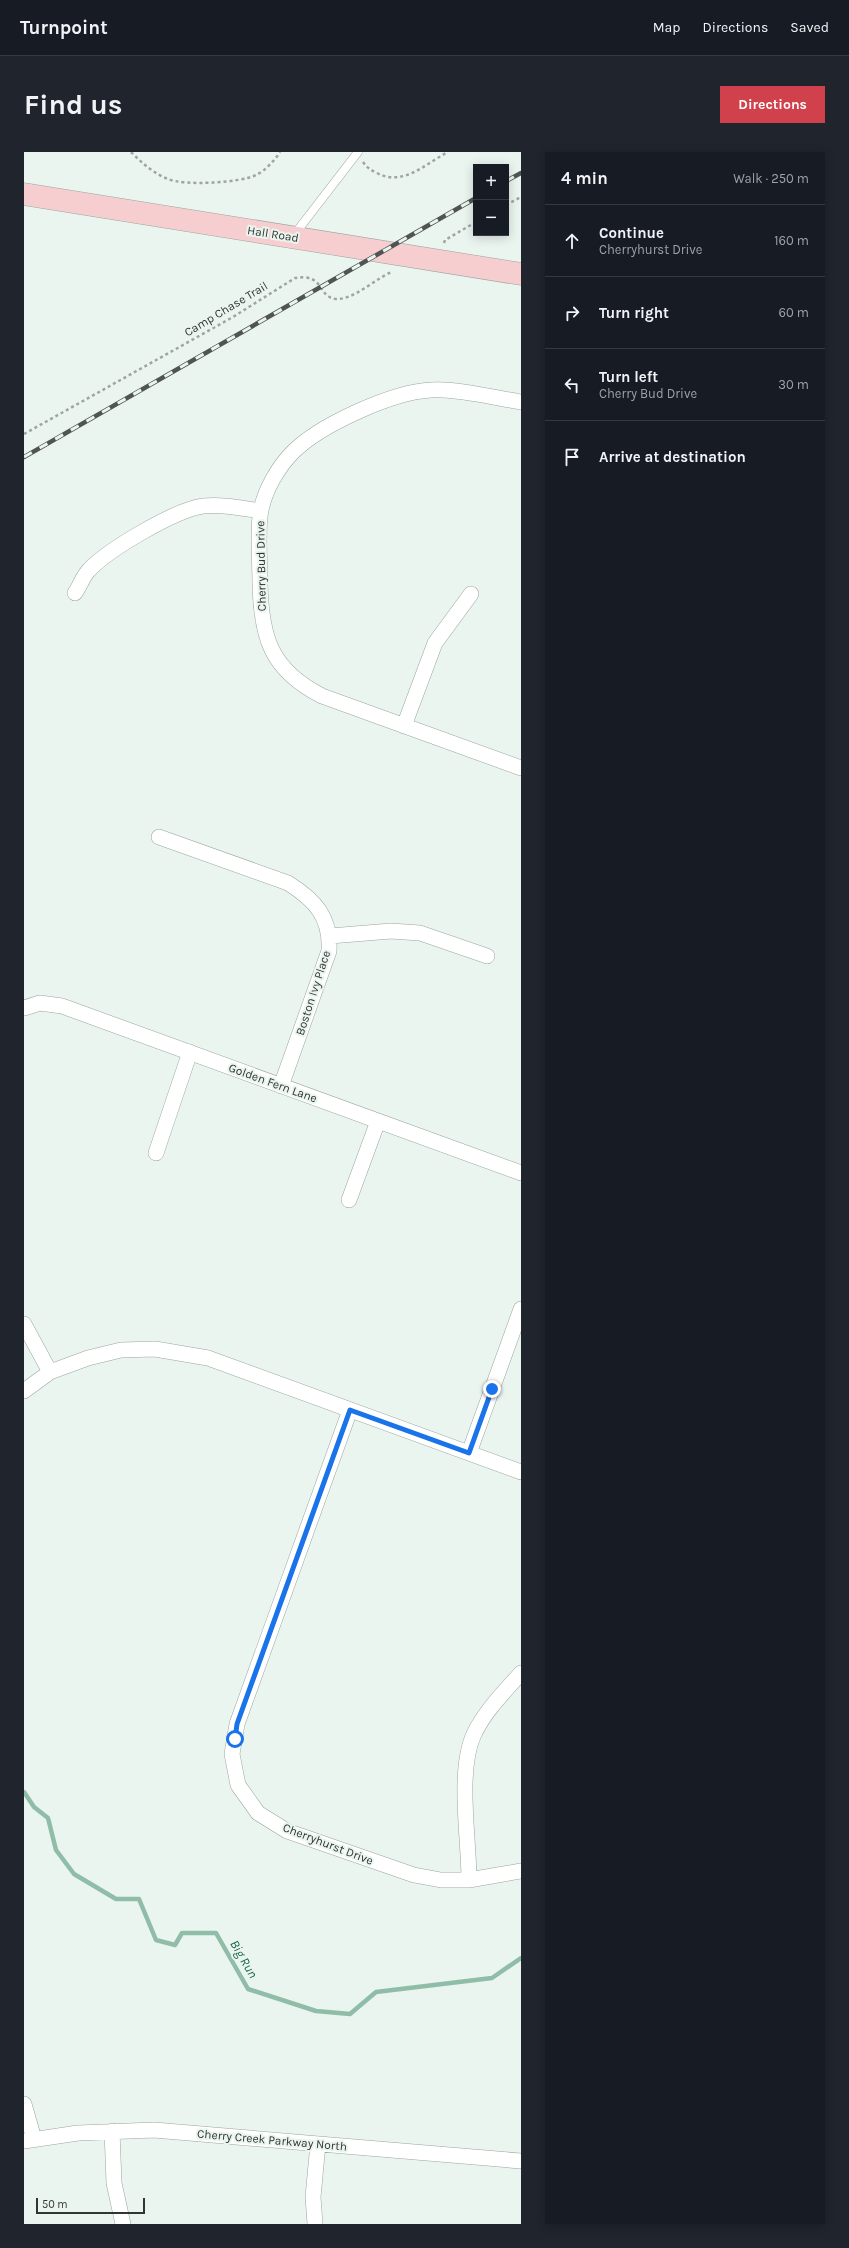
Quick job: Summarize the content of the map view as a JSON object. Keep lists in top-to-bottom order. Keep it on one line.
{"streets":{"main road":["Hall Road"],"street":["Cherry Bud Drive","Boston Ivy Place","Golden Fern Lane","Cherryhurst Drive","Cherry Creek Parkway North"],"path":["Camp Chase Trail"]},"crossings":[["Boston Ivy Place","Golden Fern Lane"]],"water":["Big Run"],"scale_bar":"50 m","page":{"header":"Turnpoint","nav":["Map","Directions","Saved"],"buttons":"Directions","title":"Find us","heading":["4 min","Walk · 250 m"],"map_buttons":["+","−"],"list":[["Continue","Cherryhurst Drive","160 m"],["Turn right","60 m"],["Turn left","Cherry Bud Drive","30 m"],"Arrive at destination"],"scale":"50 m"}}
